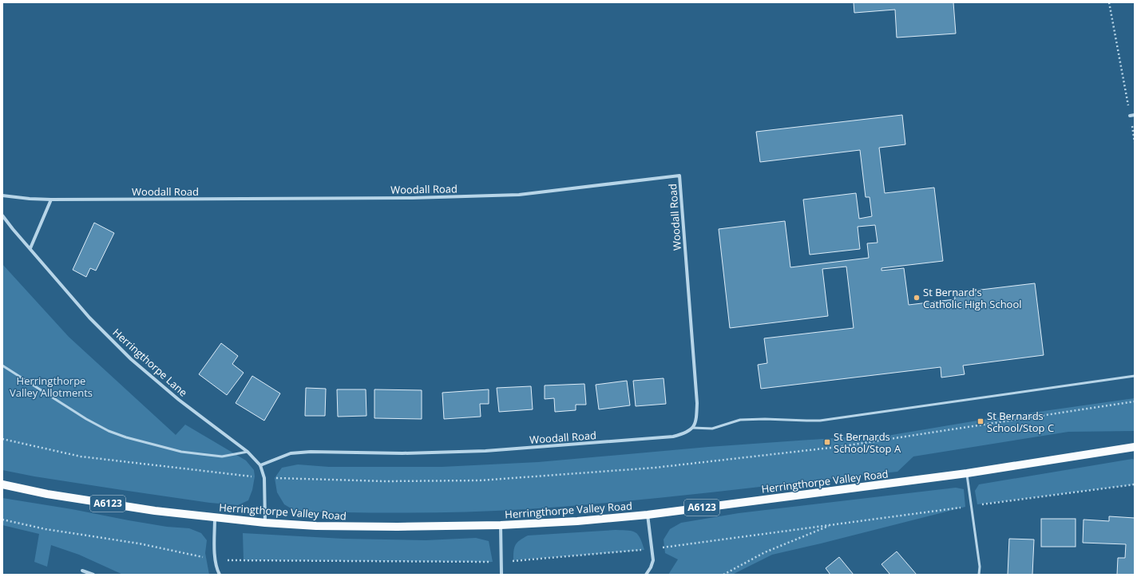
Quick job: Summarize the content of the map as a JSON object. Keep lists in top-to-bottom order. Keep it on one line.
{"streets":{"main road":["Herringthorpe Valley Road","A6123"],"street":["Woodall Road","Herringthorpe Lane"]},"crossings":[["Woodall Road","Herringthorpe Lane"],["Herringthorpe Lane","Herringthorpe Valley Road"]],"parks":["Herringthorpe Valley Allotments"],"places":{"other":["St Bernard's Catholic High School"],"transit":["St Bernards School/Stop C","St Bernards School/Stop A"]}}
